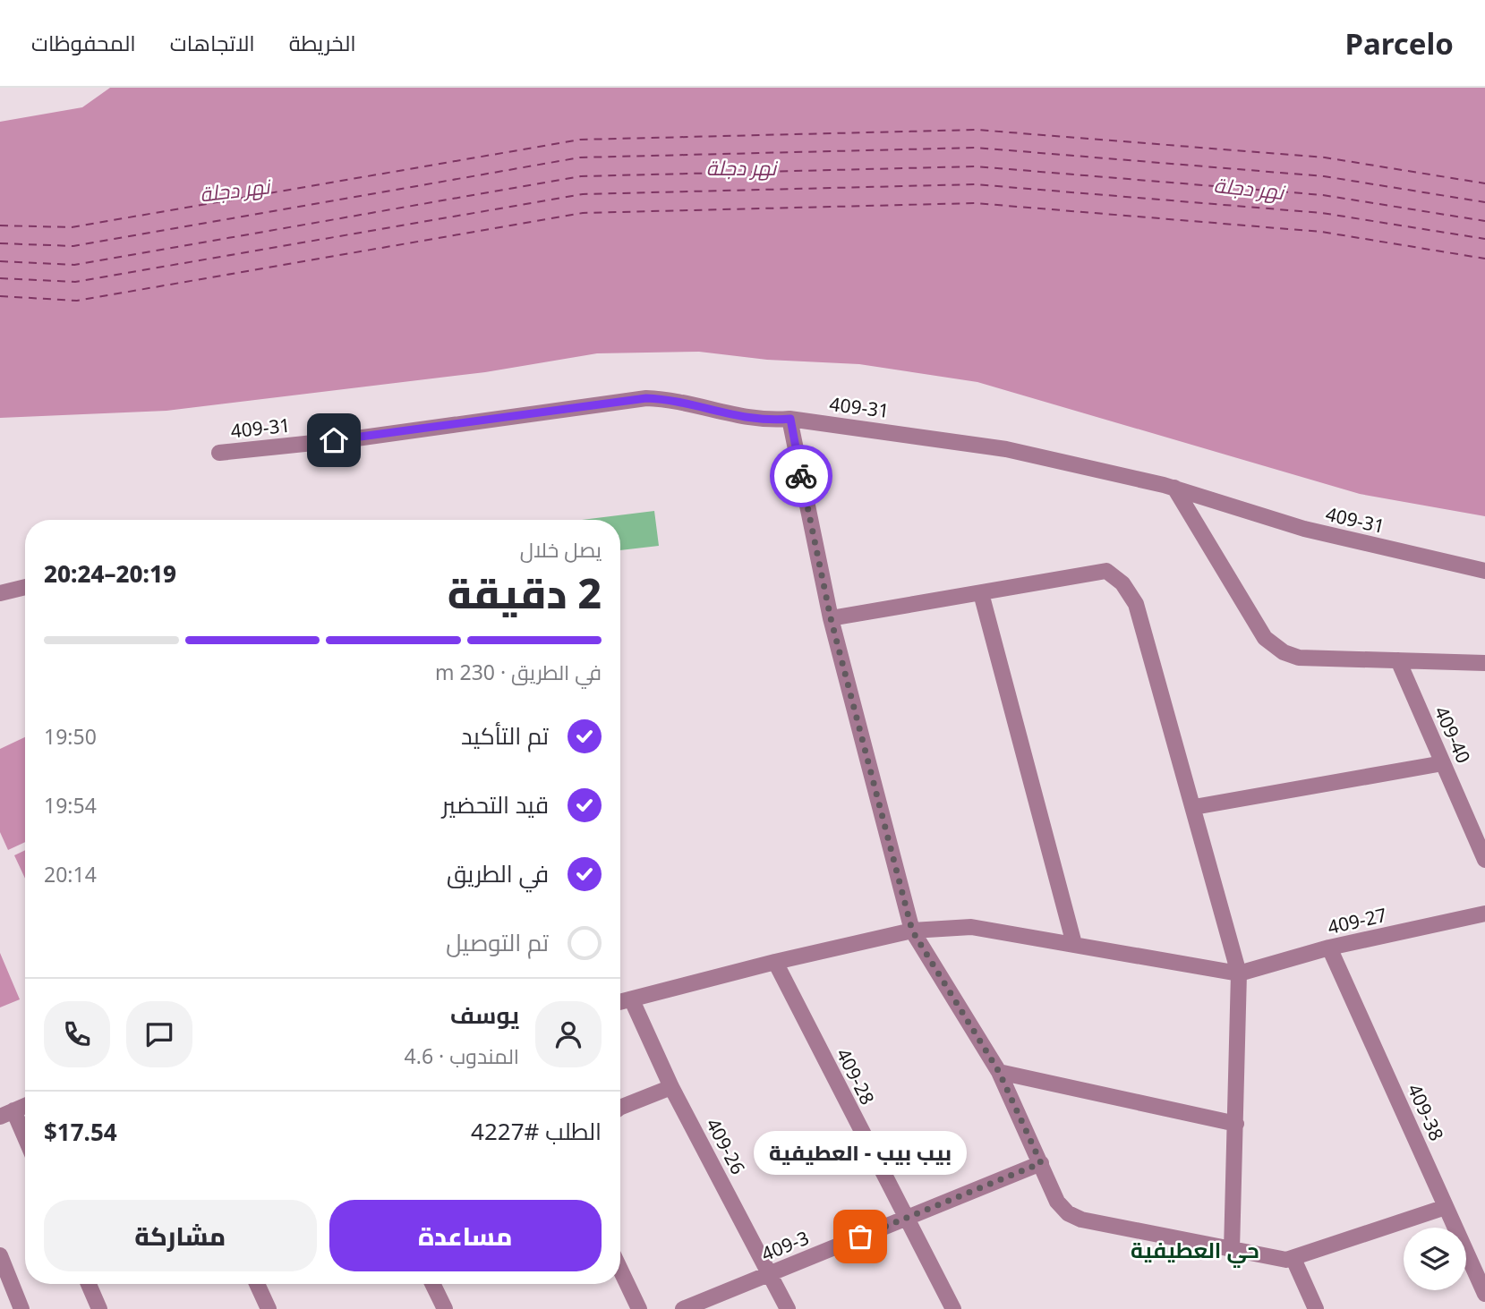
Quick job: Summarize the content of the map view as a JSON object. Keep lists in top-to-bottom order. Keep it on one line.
{"streets":{"street":["409-31","409-40","409-27","409-28","409-38","409-26","409-3"]},"crossings":[["409-27","409-38"],["409-28","409-3"],["409-26","409-3"]],"districts":["حي العطيفية"],"water":["نهر دجلة"],"places":["بيب بيب - العطيفية"],"page":{"header":"Parcelo","nav":["الخريطة","الاتجاهات","المحفوظات"],"heading":["2 دقيقة","يصل خلال","20:19–20:24"],"panel":["يوسف","المندوب · 4.6","الطلب #4227","$17.54"],"bar":"في الطريق · 230 m","list":[["تم التأكيد","19:50"],["قيد التحضير","19:54"],["في الطريق","20:14"],"تم التوصيل"],"bubble":"بيب بيب - العطيفية","buttons":["مساعدة","مشاركة"]}}
